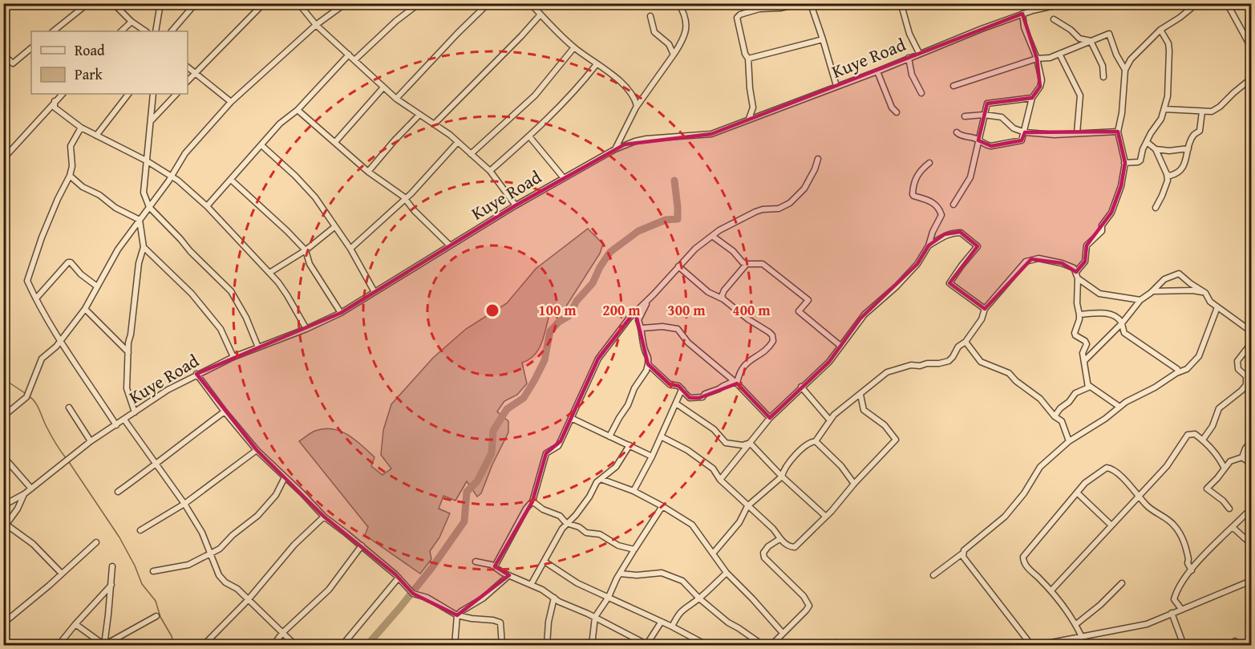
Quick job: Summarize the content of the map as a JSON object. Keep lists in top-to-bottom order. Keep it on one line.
{"streets":{"street":["Kuye Road"]},"legend":["Road","Park"],"rings":["100 m","200 m","300 m","400 m"]}
